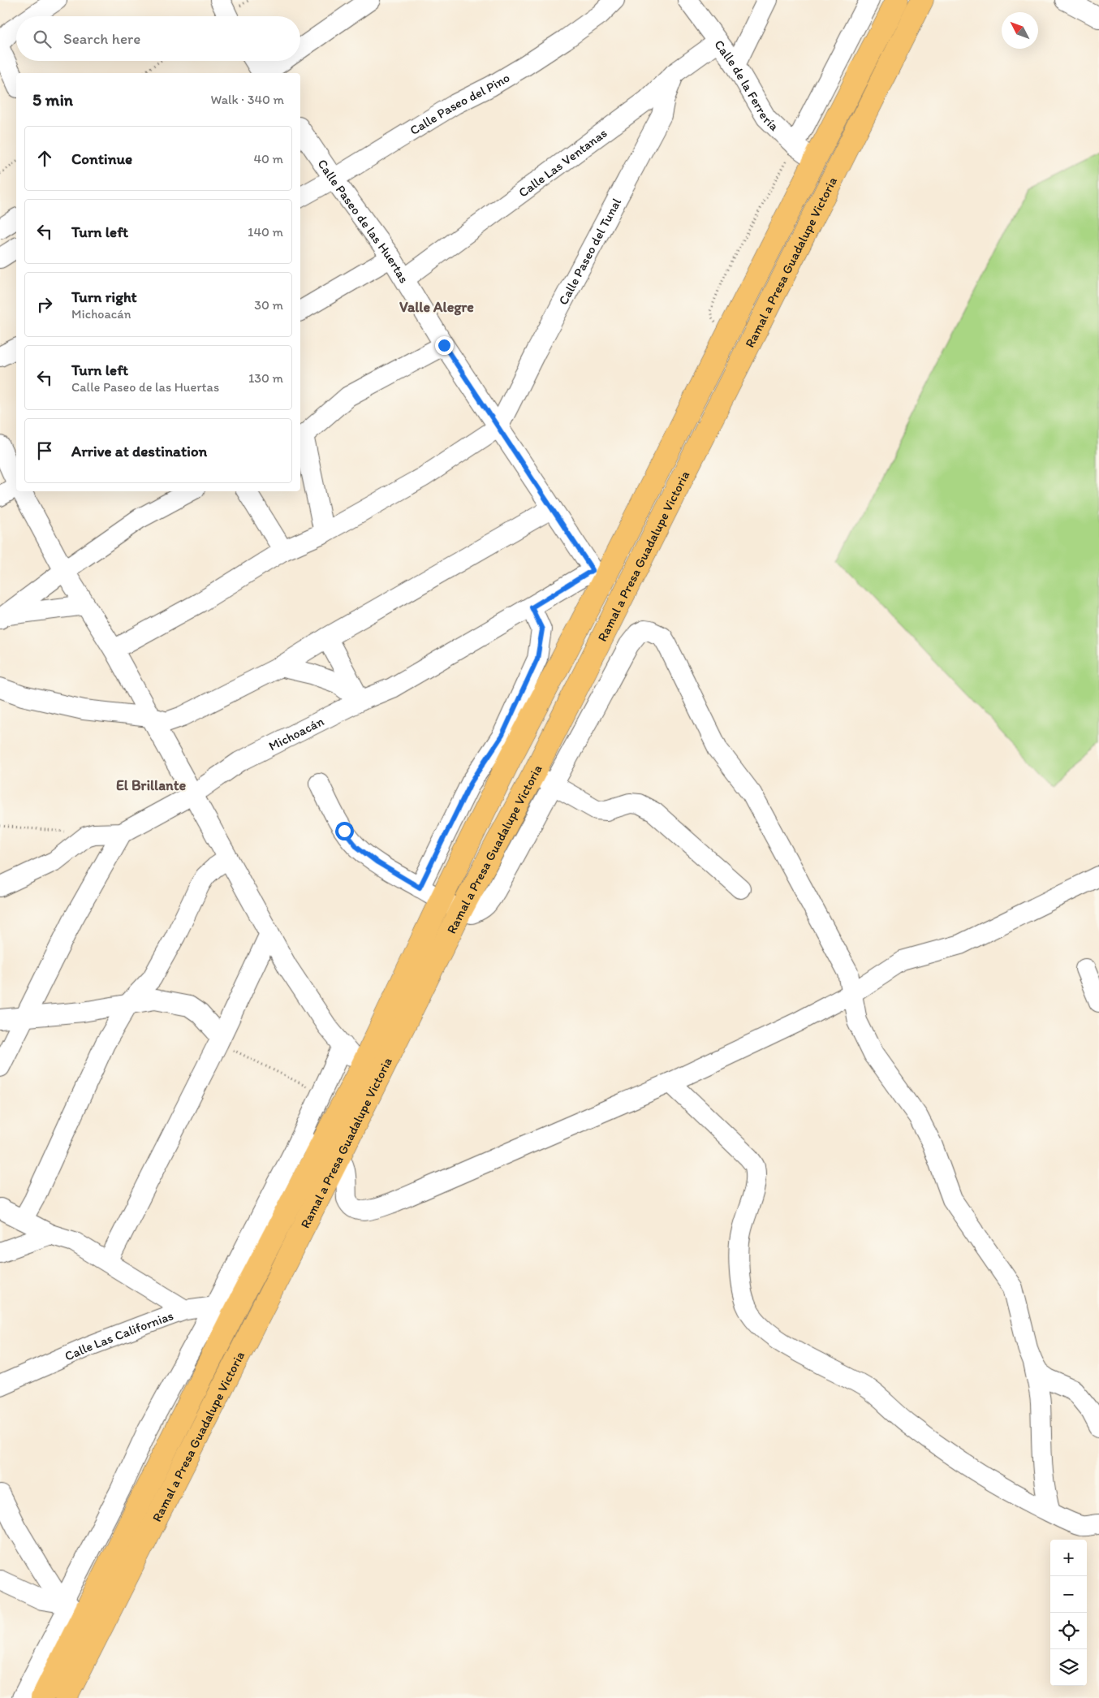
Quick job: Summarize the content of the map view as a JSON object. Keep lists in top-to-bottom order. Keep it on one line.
{"streets":{"main road":["Ramal a Presa Guadalupe Victoria"],"street":["Calle de la Ferrería","Calle Paseo del Pino","Calle Las Ventanas","Calle Paseo de las Huertas","Calle Paseo del Tunal","Michoacán","Calle Las Californias"]},"crossings":[["Calle de la Ferrería","Calle Las Ventanas"],["Calle de la Ferrería","Ramal a Presa Guadalupe Victoria"],["Calle Paseo del Pino","Calle Paseo de las Huertas"],["Calle Las Ventanas","Calle Paseo de las Huertas"],["Calle Las Ventanas","Calle Paseo del Tunal"],["Calle Paseo de las Huertas","Calle Paseo del Tunal"],["Calle Paseo de las Huertas","Ramal a Presa Guadalupe Victoria"],["Calle Paseo de las Huertas","Michoacán"],["Ramal a Presa Guadalupe Victoria","Michoacán"],["Ramal a Presa Guadalupe Victoria","Calle Las Californias"]],"districts":["Valle Alegre","El Brillante"],"north":"top left","page":{"search":"Search here","heading":["5 min","Walk · 340 m"],"list":[["Continue","40 m"],["Turn left","140 m"],["Turn right","Michoacán","30 m"],["Turn left","Calle Paseo de las Huertas","130 m"],"Arrive at destination"],"map_buttons":["+","−"]}}
